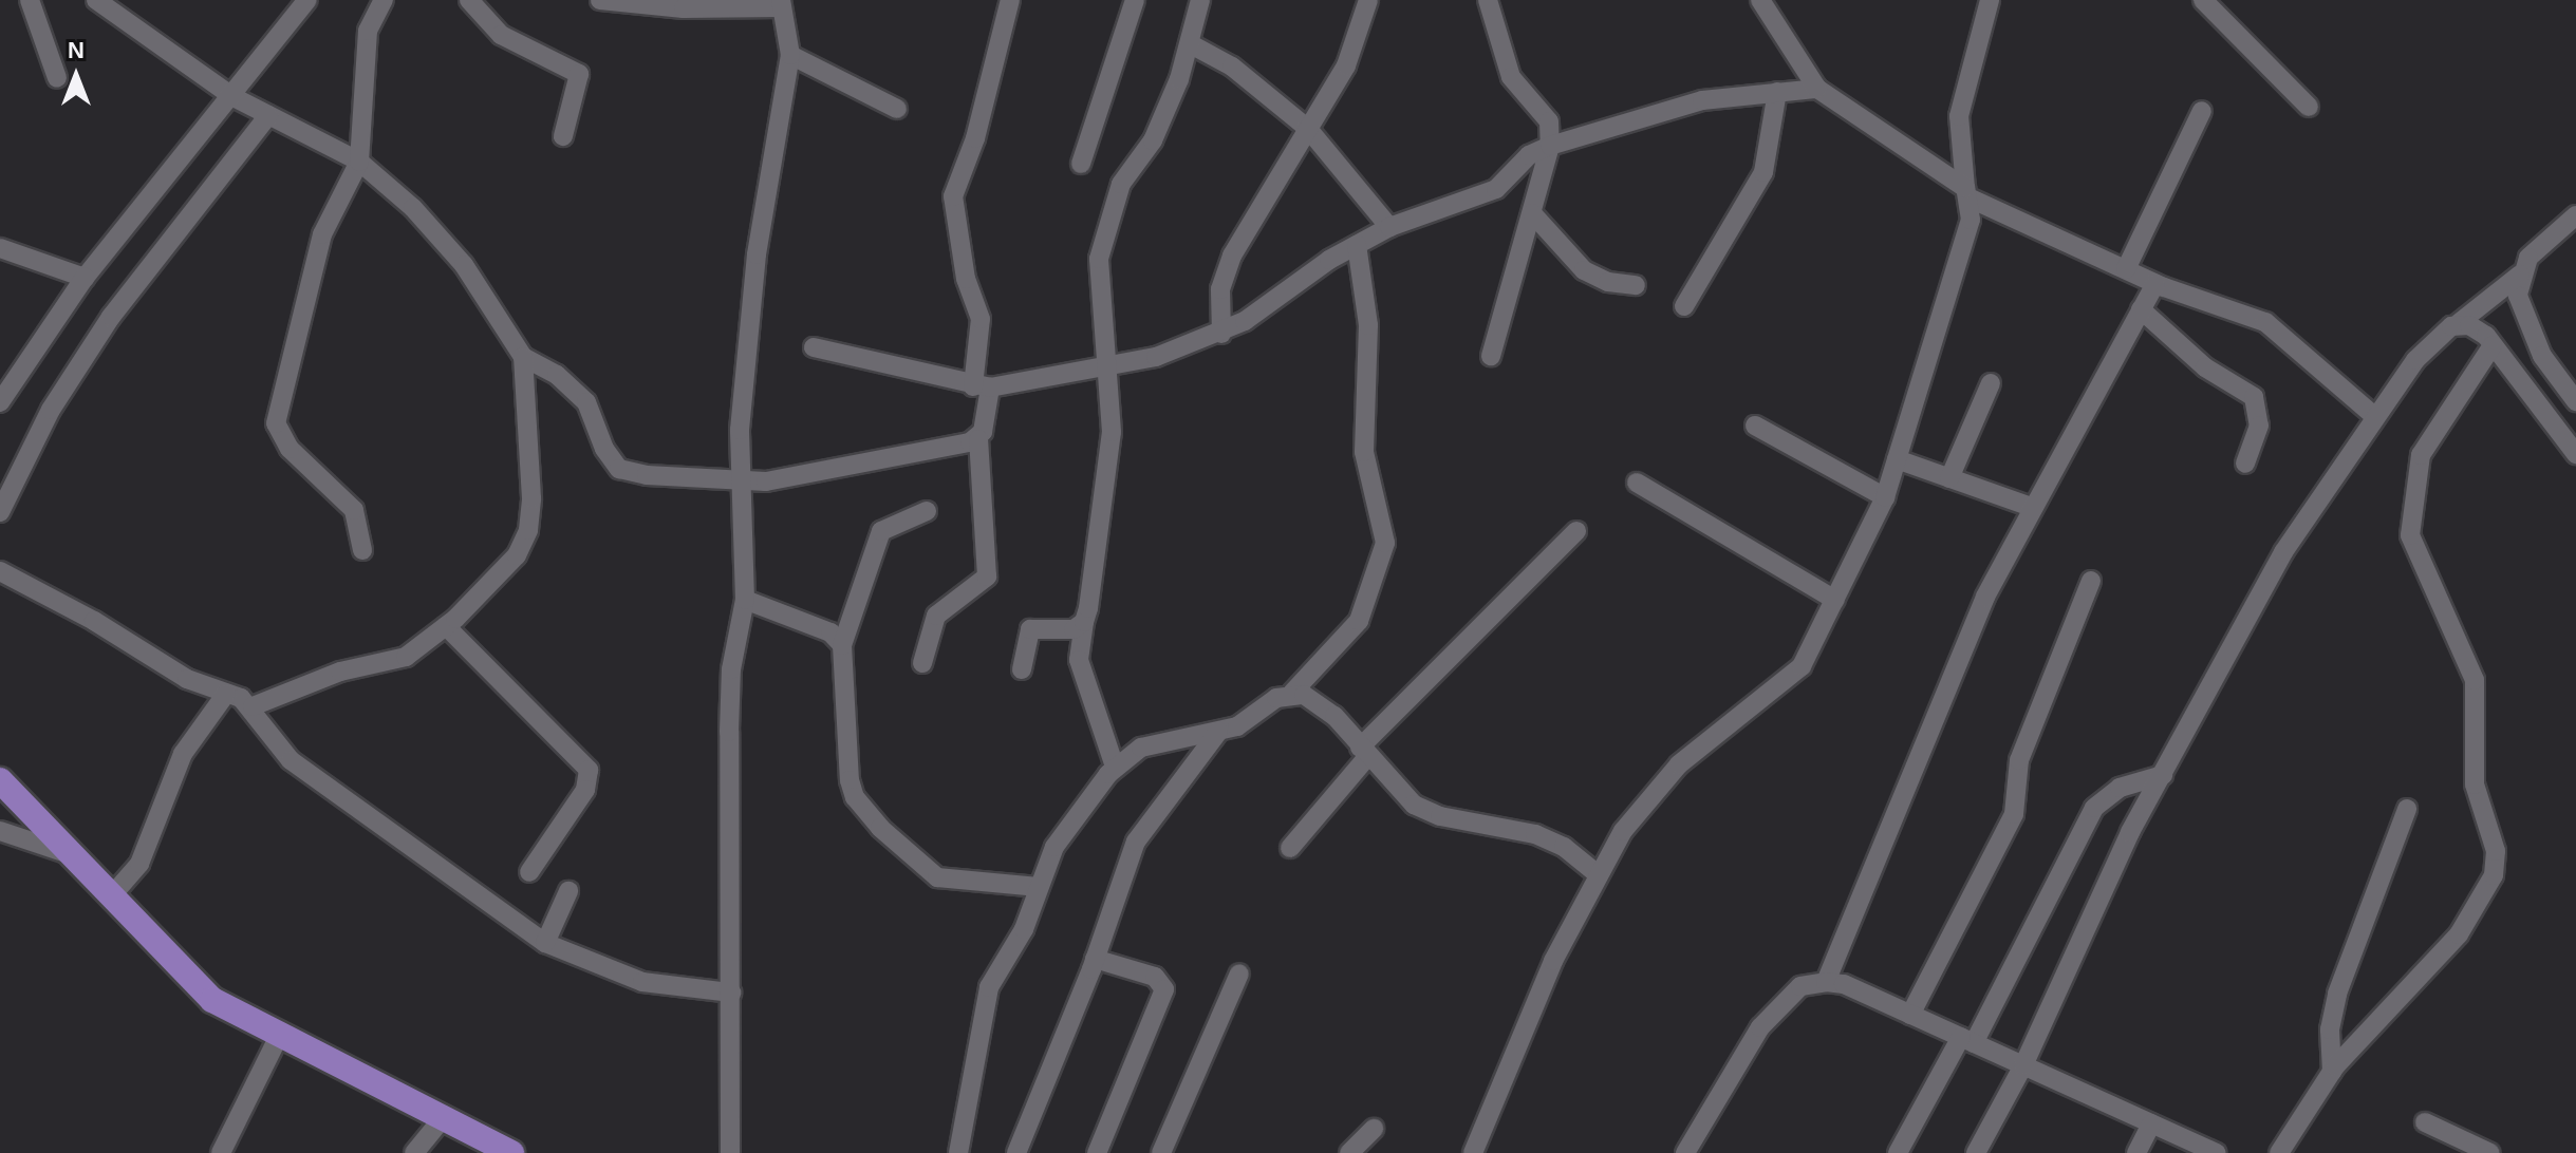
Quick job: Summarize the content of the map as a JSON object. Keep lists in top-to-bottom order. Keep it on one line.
{"north":"top"}
